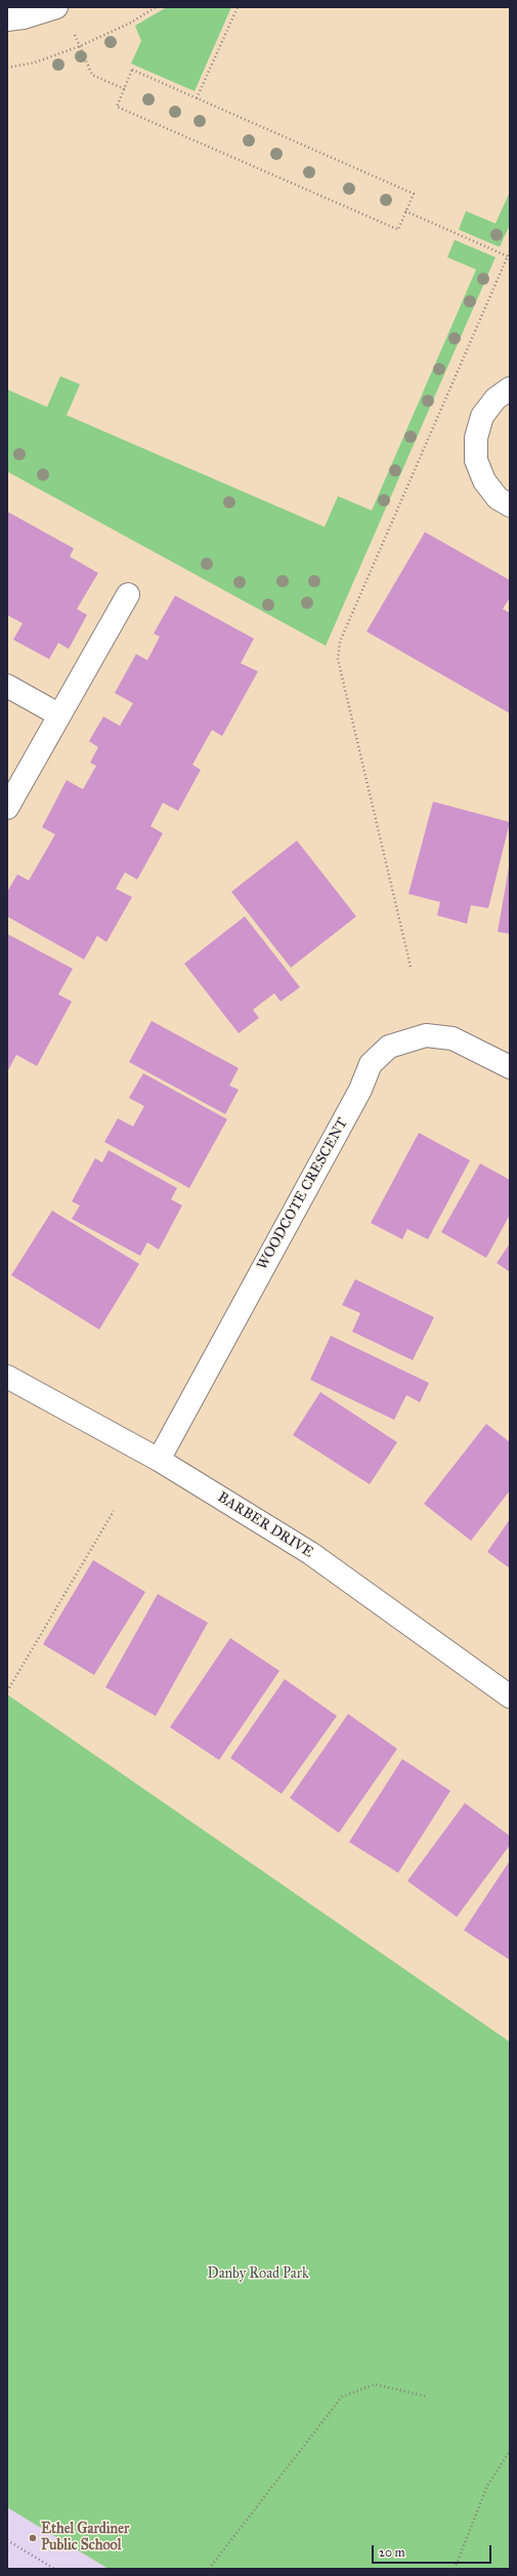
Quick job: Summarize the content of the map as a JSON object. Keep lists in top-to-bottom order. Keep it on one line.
{"streets":{"street":["WOODCOTE CRESCENT","BARBER DRIVE"]},"crossings":[["WOODCOTE CRESCENT","BARBER DRIVE"]],"parks":["Danby Road Park"],"places":["Ethel Gardiner Public School"],"scale_bar":"20 m"}
